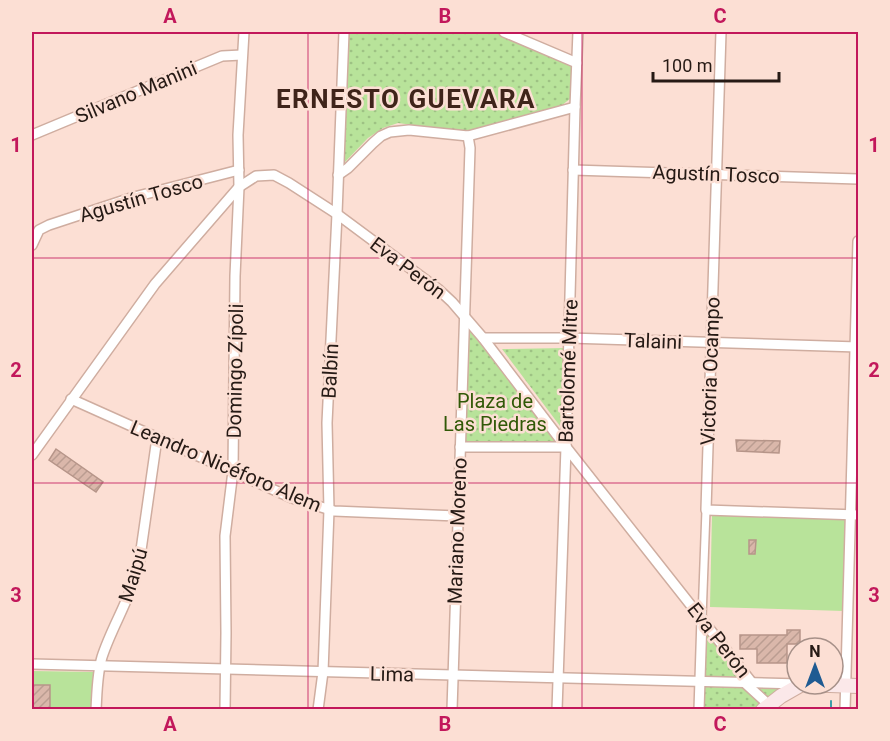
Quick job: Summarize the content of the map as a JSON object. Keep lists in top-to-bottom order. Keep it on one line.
{"streets":{"street":["Silvano Manini","Agustín Tosco","Eva Perón","Talaini","Domingo Zípoli","Balbín","Bartolomé Mitre","Victoria Ocampo","Leandro Nicéforo Alem","Mariano Moreno","Maipú","Lima"]},"crossings":[["Silvano Manini","Domingo Zípoli"],["Agustín Tosco","Domingo Zípoli"],["Agustín Tosco","Bartolomé Mitre"],["Agustín Tosco","Victoria Ocampo"],["Eva Perón","Talaini"],["Eva Perón","Domingo Zípoli"],["Eva Perón","Balbín"],["Eva Perón","Bartolomé Mitre"],["Eva Perón","Victoria Ocampo"],["Eva Perón","Leandro Nicéforo Alem"],["Eva Perón","Mariano Moreno"],["Eva Perón","Lima"],["Talaini","Bartolomé Mitre"],["Talaini","Victoria Ocampo"],["Domingo Zípoli","Leandro Nicéforo Alem"],["Domingo Zípoli","Lima"],["Balbín","Leandro Nicéforo Alem"],["Balbín","Lima"],["Bartolomé Mitre","Lima"],["Victoria Ocampo","Lima"],["Leandro Nicéforo Alem","Mariano Moreno"],["Leandro Nicéforo Alem","Maipú"],["Mariano Moreno","Lima"],["Maipú","Lima"]],"districts":["ERNESTO GUEVARA"],"parks":["Plaza de Las Piedras"],"scale_bar":"100 m","north":"top","grid":{"columns":["A","B","C"],"rows":["1","2","3"]}}
